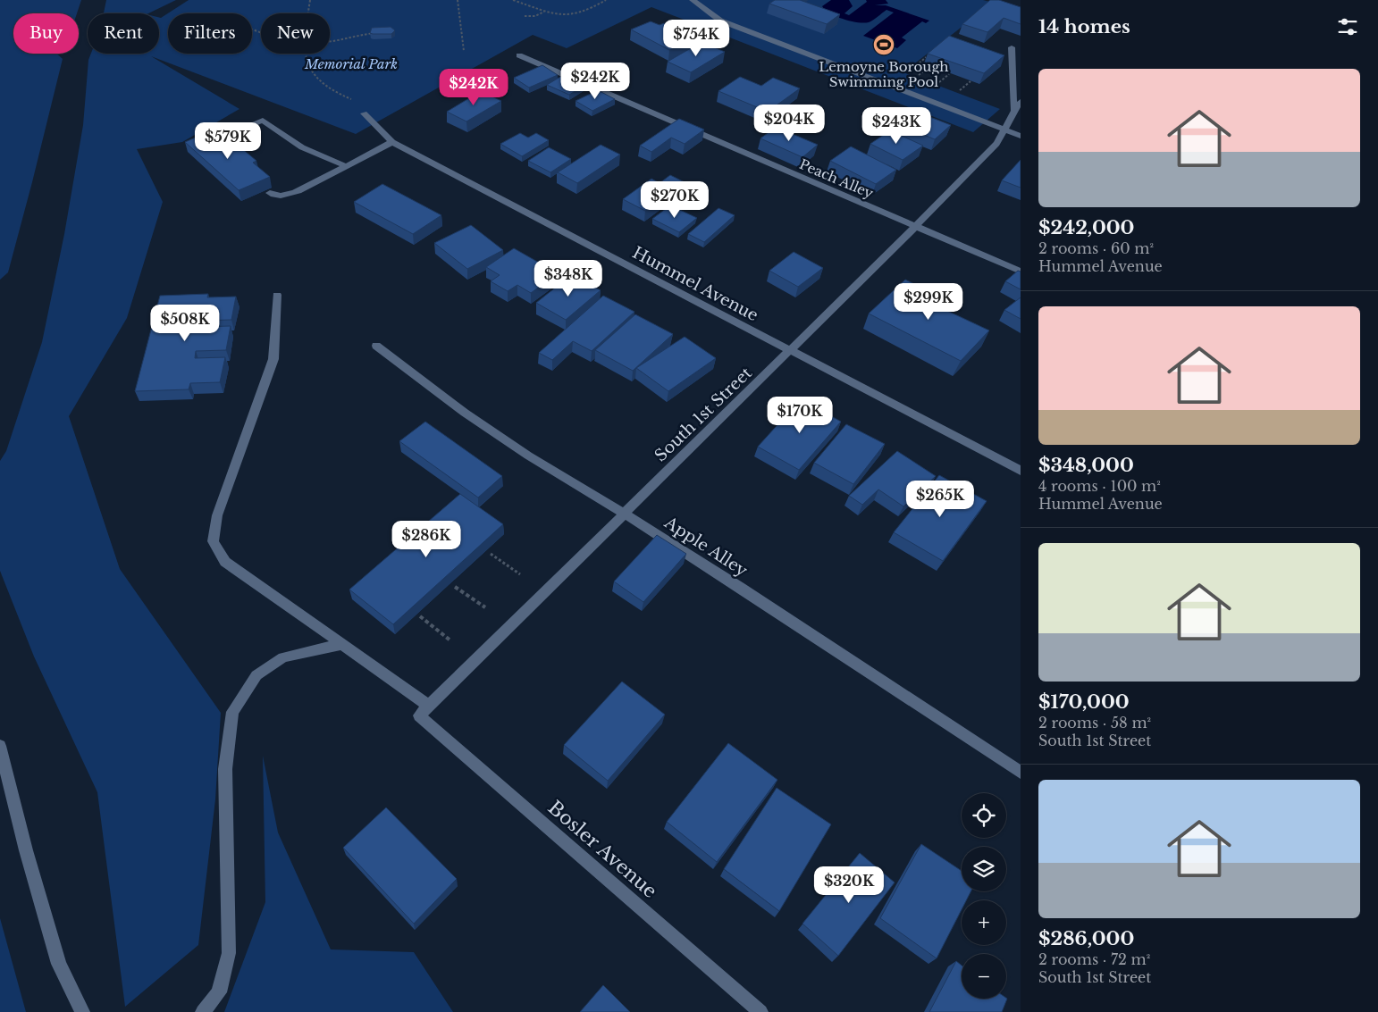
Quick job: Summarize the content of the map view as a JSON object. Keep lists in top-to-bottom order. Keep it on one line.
{"streets":{"street":["Peach Alley","Hummel Avenue","South 1st Street","Apple Alley","Bosler Avenue"]},"crossings":[["Peach Alley","South 1st Street"],["Hummel Avenue","South 1st Street"],["South 1st Street","Apple Alley"],["South 1st Street","Bosler Avenue"]],"parks":["Memorial Park"],"places":{"sports":["Lemoyne Borough Swimming Pool"]},"page":{"heading":"14 homes","chip":["Buy","Rent","Filters","New"],"price":["$754K","$242K","$242K","$204K","$243K","$579K","$270K","$348K","$299K","$508K","$170K","$265K","$286K","$320K"],"list":[{"name":"$242,000","note":"2 rooms · 60 m² · Hummel Avenue"},{"name":"$348,000","note":"4 rooms · 100 m² · Hummel Avenue"},{"name":"$170,000","note":"2 rooms · 58 m² · South 1st Street"},{"name":"$286,000","note":"2 rooms · 72 m² · South 1st Street"}],"map_buttons":["+","−"]}}
